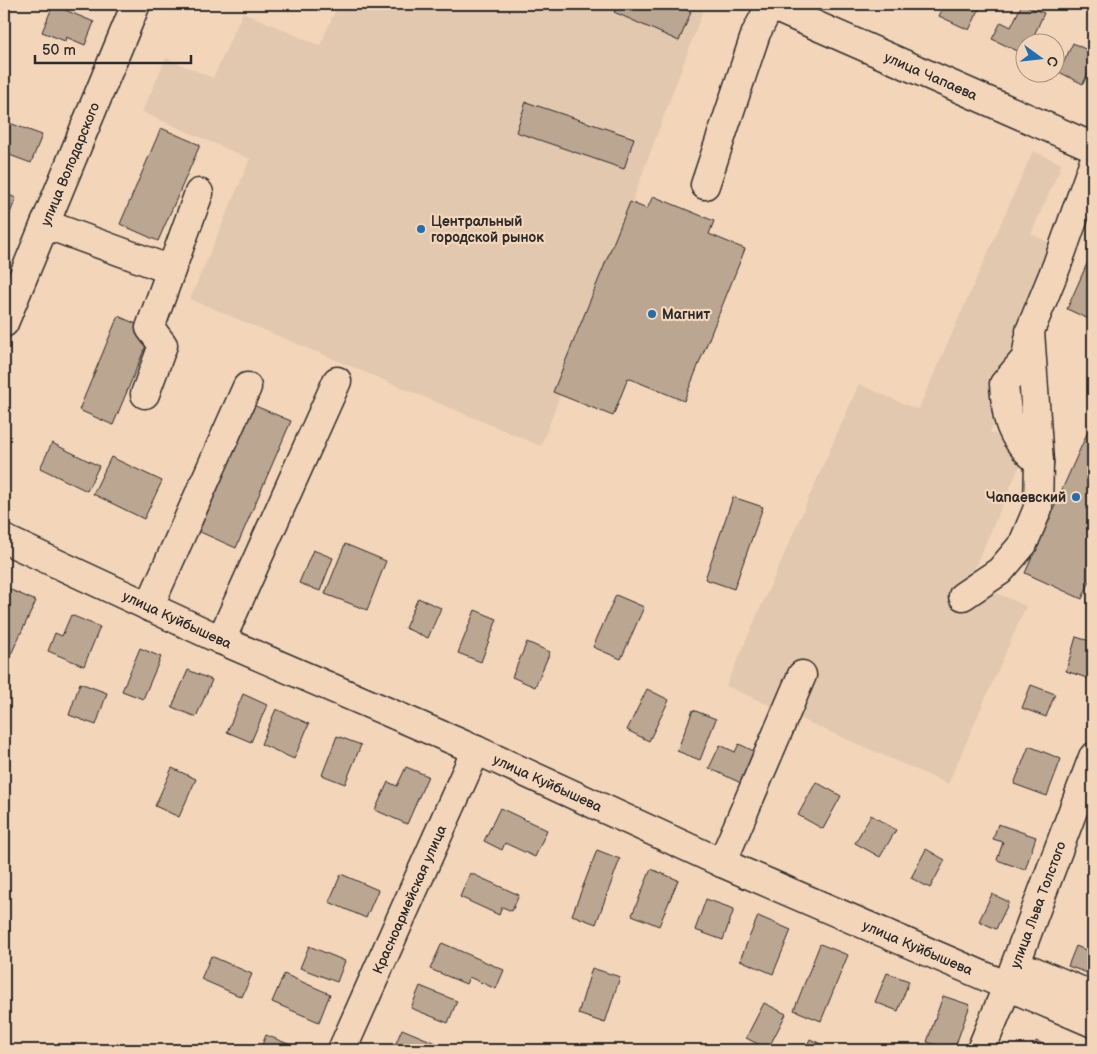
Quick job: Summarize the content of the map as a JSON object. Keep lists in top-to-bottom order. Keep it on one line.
{"streets":{"street":["улица Чапаева","улица Володарского","улица Куйбышева","Красноармейская улица","улица Льва Толстого"]},"crossings":[["улица Куйбышева","Красноармейская улица"],["улица Куйбышева","улица Льва Толстого"]],"places":["Центральный городской рынок","Магнит","Чапаевский"],"scale_bar":"50 m","north":"right"}
